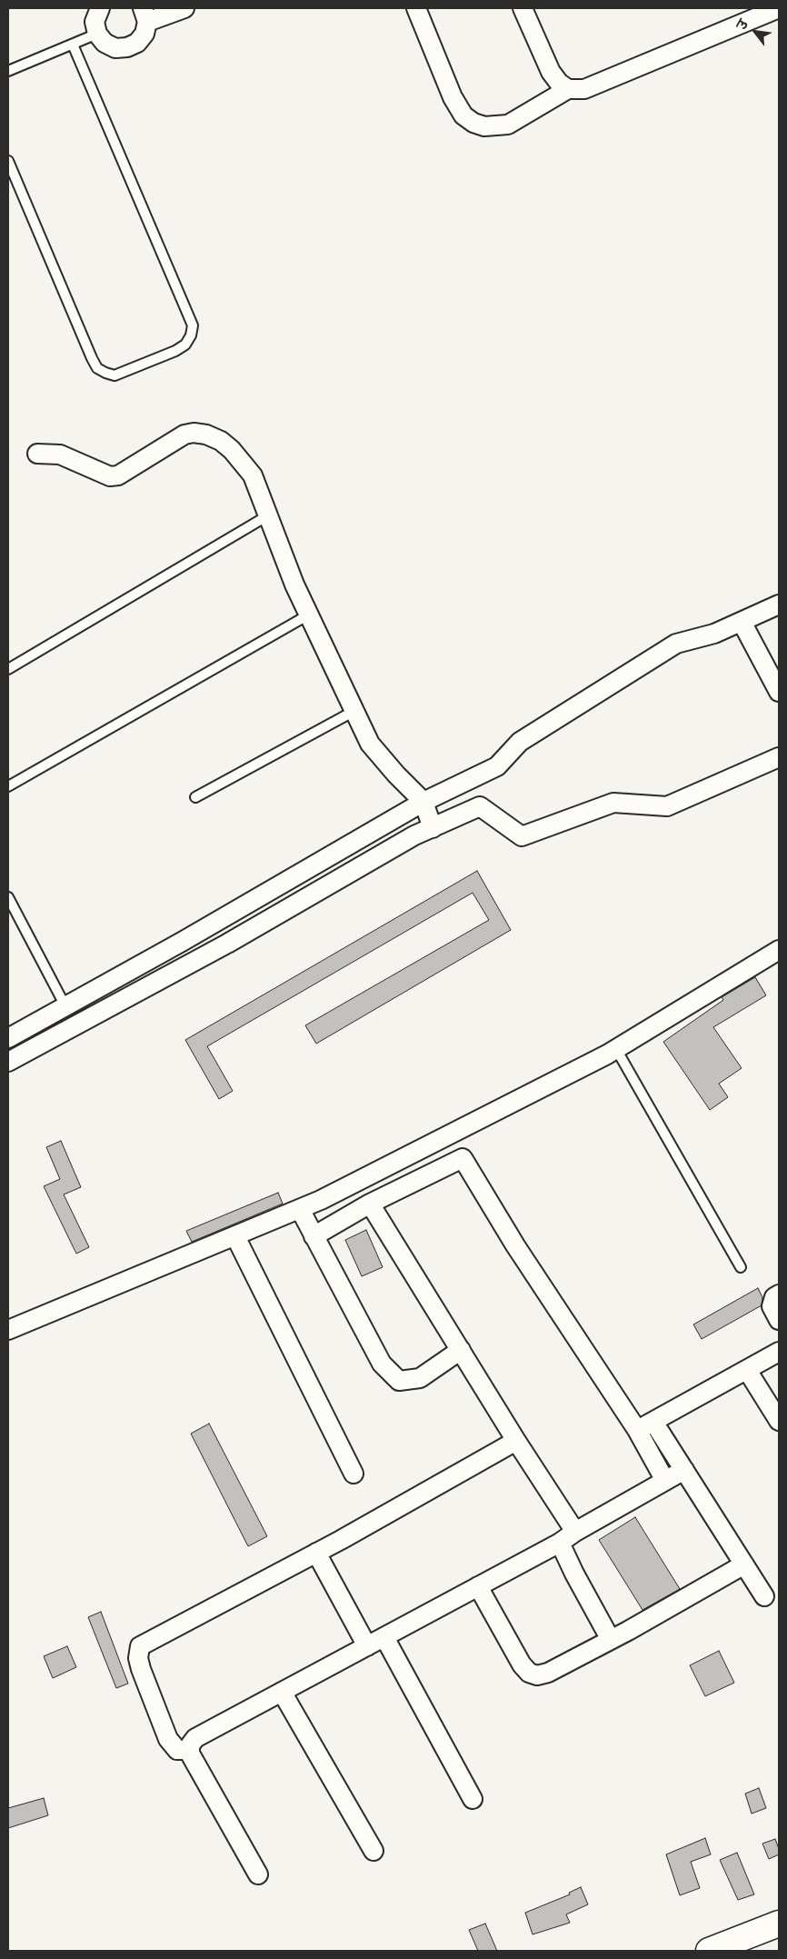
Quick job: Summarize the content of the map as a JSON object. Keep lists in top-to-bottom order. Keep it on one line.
{"north":"top left"}
